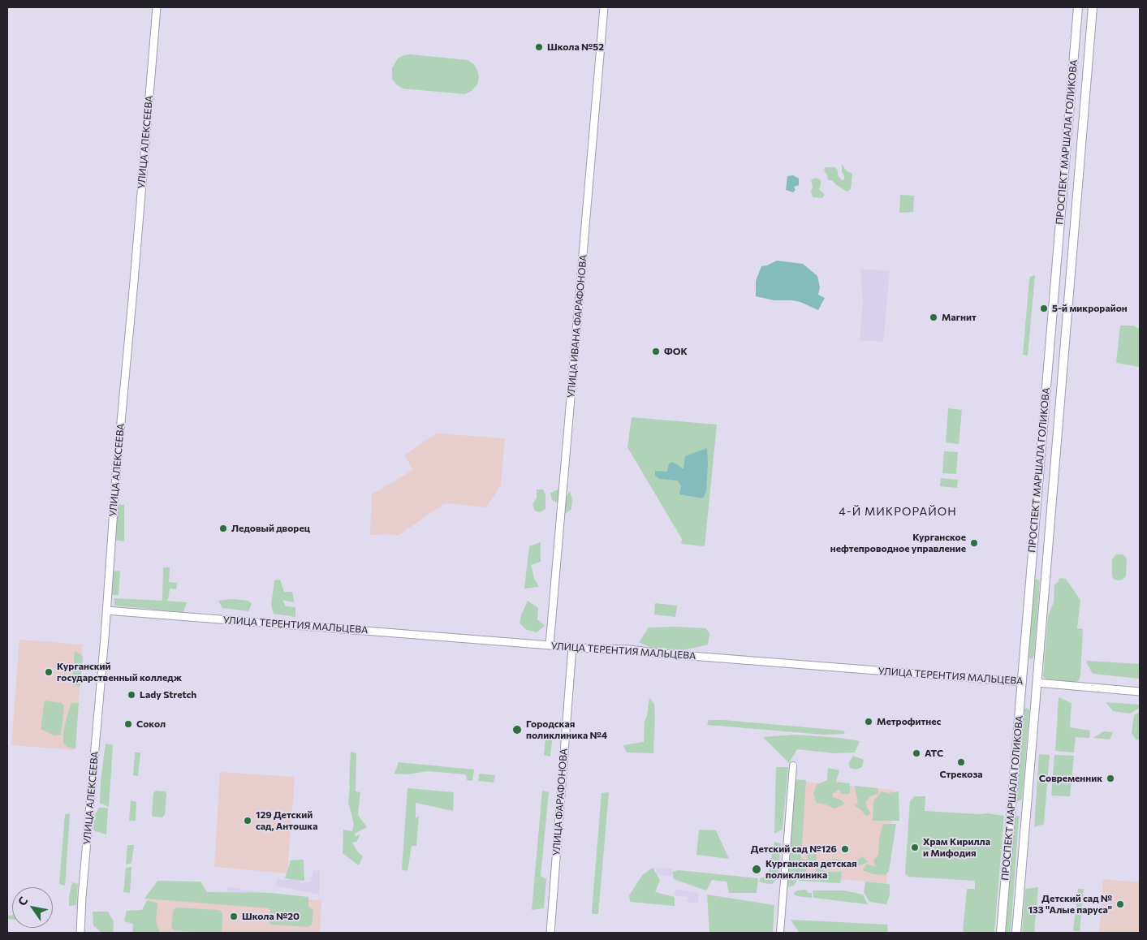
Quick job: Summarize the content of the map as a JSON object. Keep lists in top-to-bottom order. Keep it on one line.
{"streets":{"main road":["ПРОСПЕКТ МАРШАЛА ГОЛИКОВА","УЛИЦА ТЕРЕНТИЯ МАЛЬЦЕВА"],"street":["УЛИЦА АЛЕКСЕЕВА","УЛИЦА ИВАНА ФАРАФОНОВА","УЛИЦА ФАРАФОНОВА"]},"crossings":[["УЛИЦА АЛЕКСЕЕВА","УЛИЦА ТЕРЕНТИЯ МАЛЬЦЕВА"],["ПРОСПЕКТ МАРШАЛА ГОЛИКОВА","УЛИЦА ТЕРЕНТИЯ МАЛЬЦЕВА"],["УЛИЦА ИВАНА ФАРАФОНОВА","УЛИЦА ТЕРЕНТИЯ МАЛЬЦЕВА"],["УЛИЦА ТЕРЕНТИЯ МАЛЬЦЕВА","УЛИЦА ФАРАФОНОВА"]],"districts":["4-Й МИКРОРАЙОН"],"places":["Школа №52","5-й микрорайон","Магнит","ФОК","Ледовый дворец","Курганское нефтепроводное управление","Курганский государственный колледж","Lady Stretch","Метрофитнес","Сокол","Городская поликлиника №4","АТС","Стрекоза","Современник","129 Детский сад, Антошка","Храм Кирилла и Мифодия","Детский сад №126","Курганская детская поликлиника","Детский сад № 133 \"Алые паруса\"","Школа №20"],"north":"top left"}
